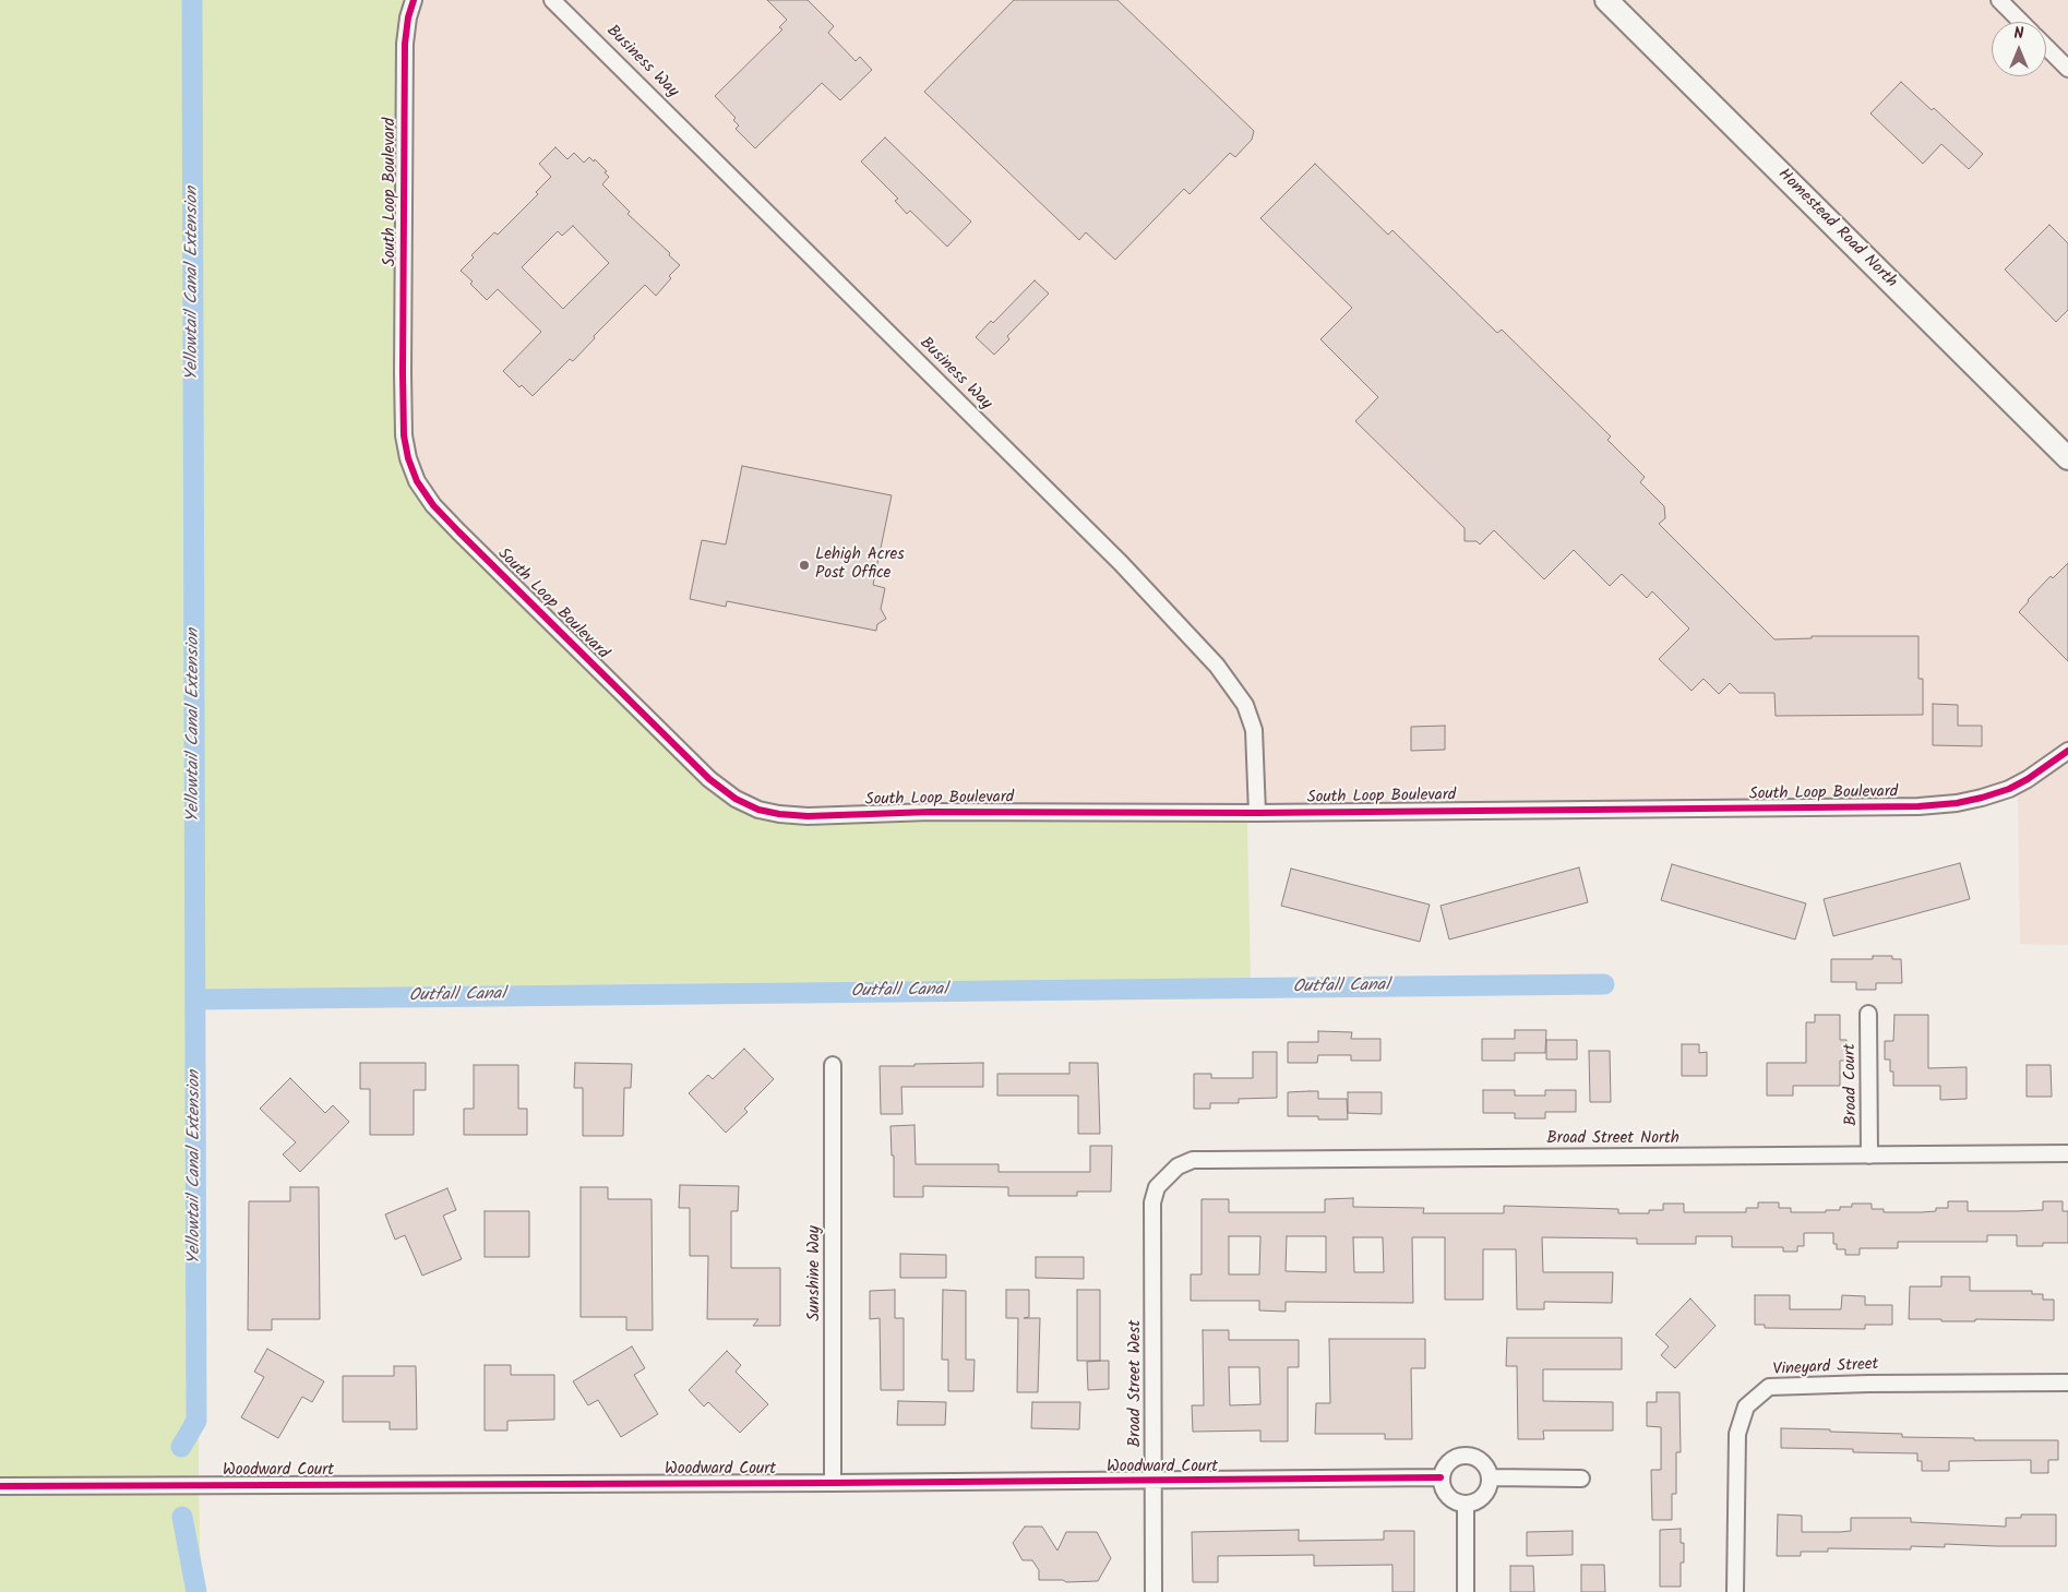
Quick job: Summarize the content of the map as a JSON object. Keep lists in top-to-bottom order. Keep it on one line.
{"streets":{"main road":["Homestead Road North"],"street":["Business Way","South Loop Boulevard","Broad Court","Broad Street North","Sunshine Way","Vineyard Street","Broad Street West","Woodward Court"]},"crossings":[["Business Way","South Loop Boulevard"],["Broad Court","Broad Street North"],["Broad Street North","Broad Street West"],["Sunshine Way","Woodward Court"],["Broad Street West","Woodward Court"]],"water":["Yellowtail Canal Extension","Outfall Canal"],"places":["Lehigh Acres Post Office"],"north":"top"}
